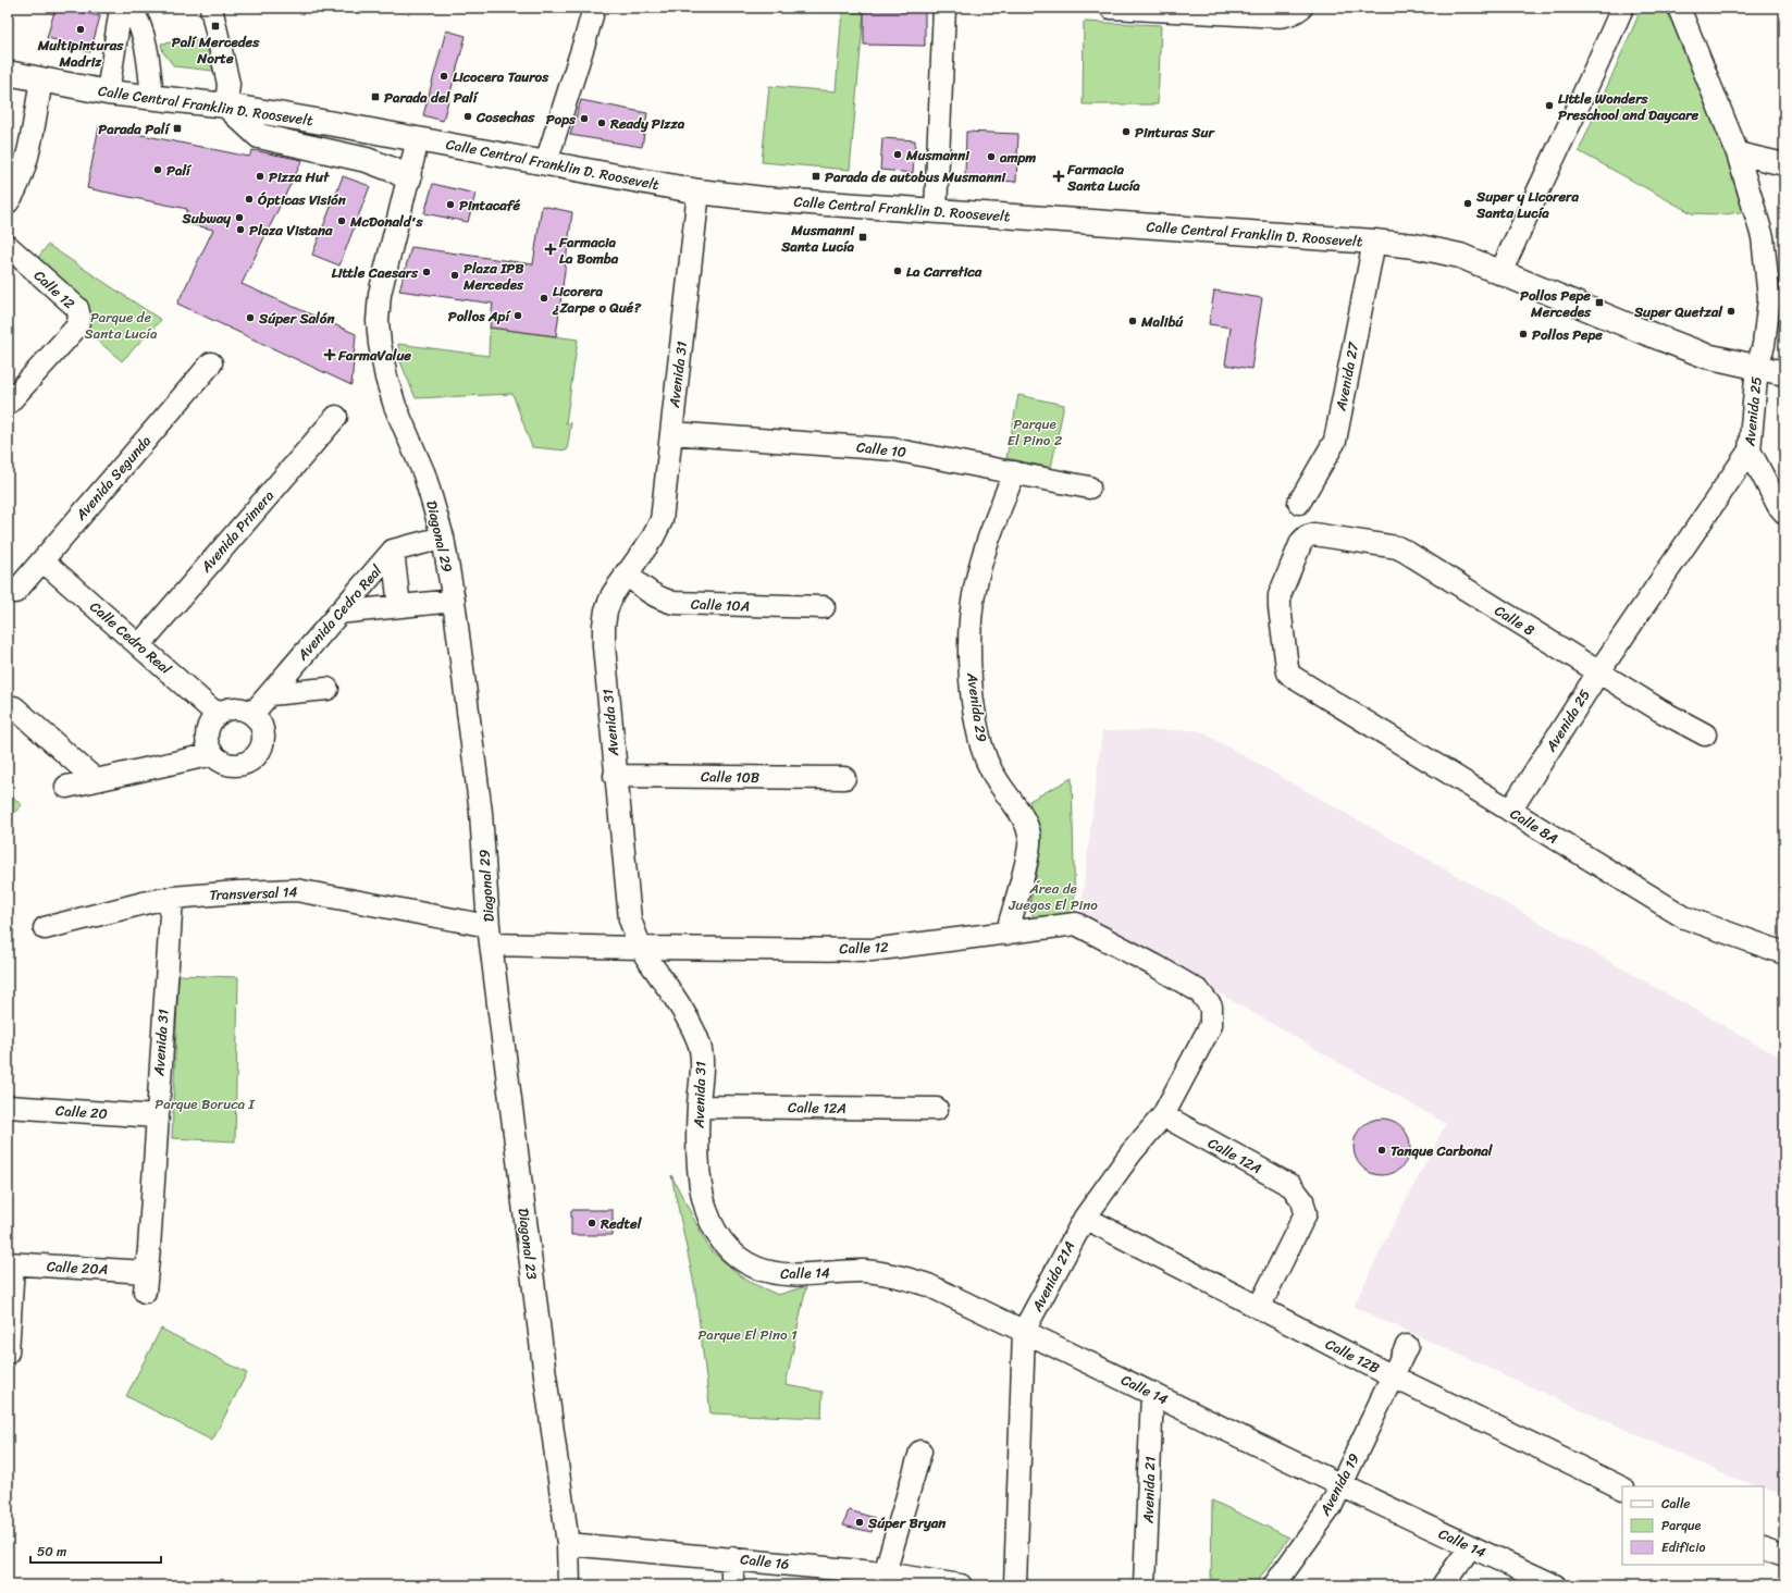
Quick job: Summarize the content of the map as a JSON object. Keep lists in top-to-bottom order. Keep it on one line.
{"streets":{"main road":["Calle Central Franklin D. Roosevelt"],"street":["Calle 12","Avenida 31","Avenida 27","Avenida 25","Calle 10","Avenida Segunda","Avenida Primera","Diagonal 29","Calle 10A","Avenida Cedro Real","Calle 8","Calle Cedro Real","Avenida 29","Calle 10B","Calle 8A","Transversal 14","Calle 12A","Calle 20","Diagonal 23","Calle 20A","Calle 14","Avenida 21A","Calle 12B","Avenida 19","Avenida 21","Calle 16"]},"crossings":[["Calle Central Franklin D. Roosevelt","Avenida 31"],["Calle Central Franklin D. Roosevelt","Avenida 27"],["Calle Central Franklin D. Roosevelt","Avenida 25"],["Calle Central Franklin D. Roosevelt","Diagonal 29"],["Calle 12","Avenida 31"],["Calle 12","Diagonal 29"],["Calle 12","Avenida 29"],["Calle 12","Transversal 14"],["Calle 12","Diagonal 23"],["Calle 12","Avenida 21A"],["Avenida 31","Calle 10"],["Avenida 31","Calle 10A"],["Avenida 31","Calle 10B"],["Avenida 31","Transversal 14"],["Avenida 31","Calle 12A"],["Avenida 31","Calle 20"],["Avenida 31","Calle 20A"],["Avenida 31","Calle 14"],["Avenida 25","Calle 8"],["Avenida 25","Calle 8A"],["Calle 10","Avenida 29"],["Avenida Segunda","Calle Cedro Real"],["Avenida Primera","Calle Cedro Real"],["Diagonal 29","Transversal 14"],["Diagonal 29","Diagonal 23"],["Avenida Cedro Real","Calle Cedro Real"],["Calle 8","Calle 8A"],["Transversal 14","Diagonal 23"],["Calle 12A","Avenida 21A"],["Calle 12A","Calle 12B"],["Diagonal 23","Calle 16"],["Calle 14","Avenida 21A"],["Calle 14","Avenida 19"],["Calle 14","Avenida 21"],["Avenida 21A","Calle 12B"],["Calle 12B","Avenida 19"]],"parks":["Parque de Santa Lucía","Parque El Pino 2","Área de Juegos El Pino","Parque Boruca I","Parque El Pino 1"],"places":{"transit":["Palí Mercedes Norte","Parada del Palí","Parada Palí","Parada de autobus Musmanni","Musmanni Santa Lucía","Pollos Pepe Mercedes"],"other":["Multipinturas Madriz","Licocera Tauros","Little Wonders Preschool and Daycare","Cosechas","Pops","Ready Pizza","Pinturas Sur","Musmanni","ampm","Palí","Pizza Hut","Ópticas Visión","Super y Licorera Santa Lucía","Pintacafé","Subway","McDonald's","Plaza Vistana","La Carretica","Little Caesars","Plaza IPB Mercedes","Licorera ¿Zarpe o Qué?","Super Quetzal","Pollos Apí","Súper Salón","Malibú","Pollos Pepe","Tanque Carbonal","Redtel","Súper Bryan"],"health":["Farmacia Santa Lucía","Farmacia La Bomba","FarmaValue"]},"legend":["Calle","Parque","Edificio"],"scale_bar":"50 m"}
